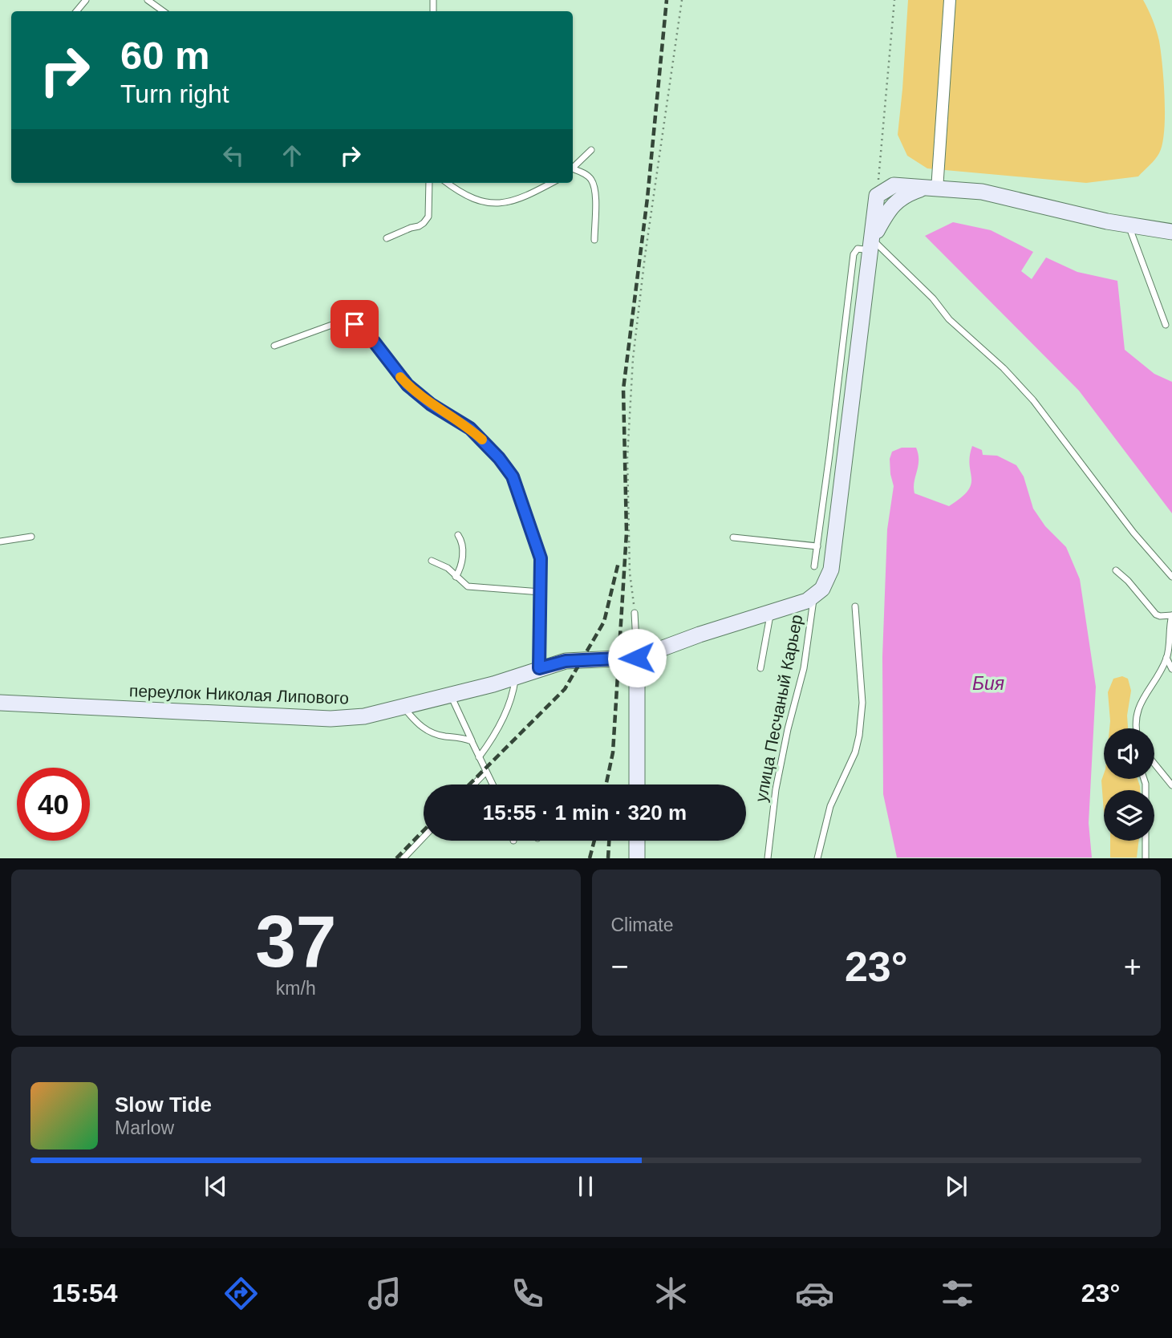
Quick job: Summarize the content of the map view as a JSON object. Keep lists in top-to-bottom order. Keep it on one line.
{"streets":{"street":["переулок Николая Липового"],"lane":["улица Песчаный Карьер"]},"crossings":[["переулок Николая Липового","улица Песчаный Карьер"]],"water":["Бия"],"page":{"turn":["60 m","Turn right"],"limit":"40","trip":"15:55 · 1 min · 320 m","tile":[["37","km/h"],"Climate"],"heat":["−","23°","+"],"song":["Slow Tide","Marlow"],"tabs":["15:54","23°"]}}
